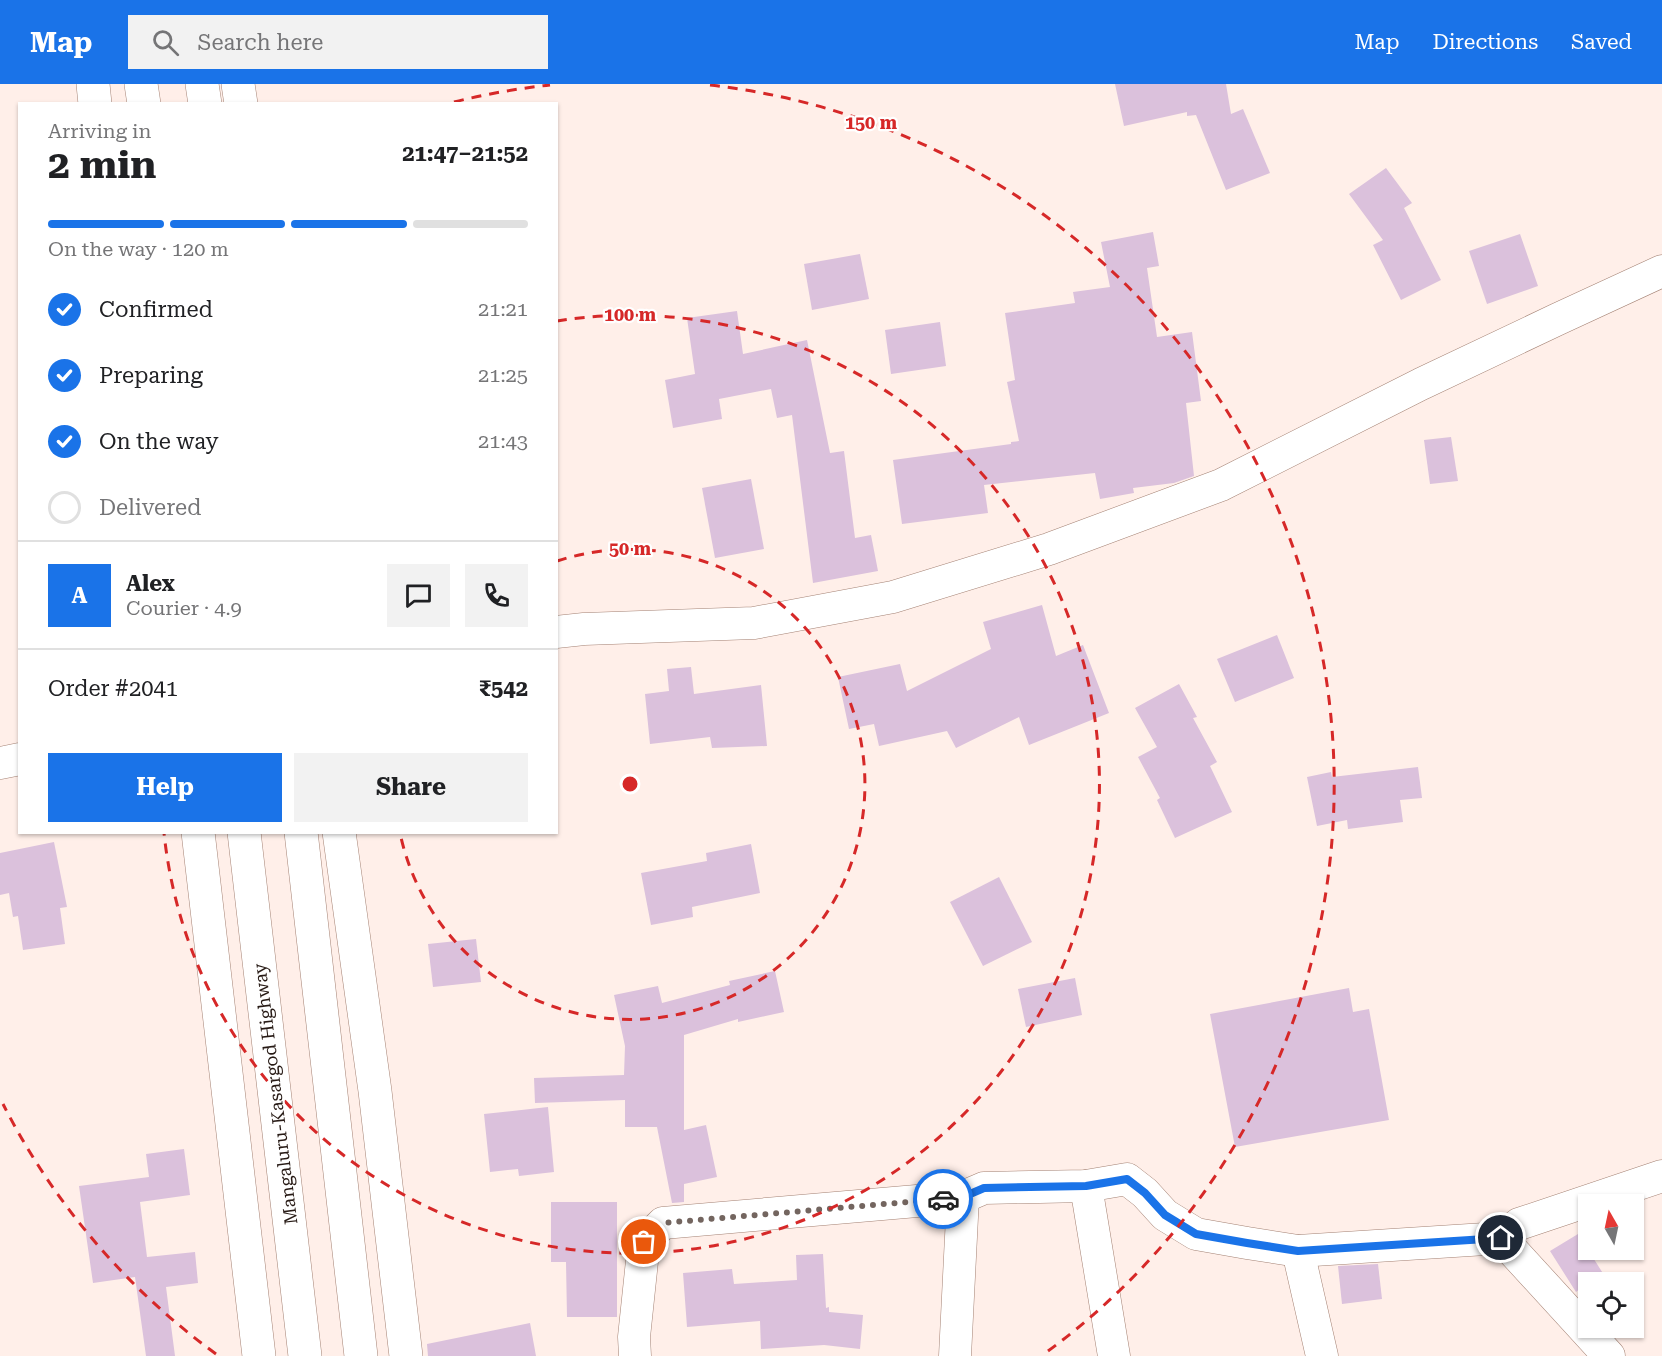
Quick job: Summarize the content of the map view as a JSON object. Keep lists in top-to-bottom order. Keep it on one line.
{"streets":{"main road":["Mangaluru-Kasargod Highway"]},"north":"top","page":{"header":"Map","search":"Search here","nav":["Map","Directions","Saved"],"heading":["2 min","Arriving in","21:47–21:52"],"panel":["Alex","Courier · 4.9","Order #2041","₹542"],"bar":"On the way · 120 m","list":[["Confirmed","21:21"],["Preparing","21:25"],["On the way","21:43"],"Delivered"],"round":"A","buttons":["Help","Share"]},"rings":["150 m","100 m","50 m"]}
